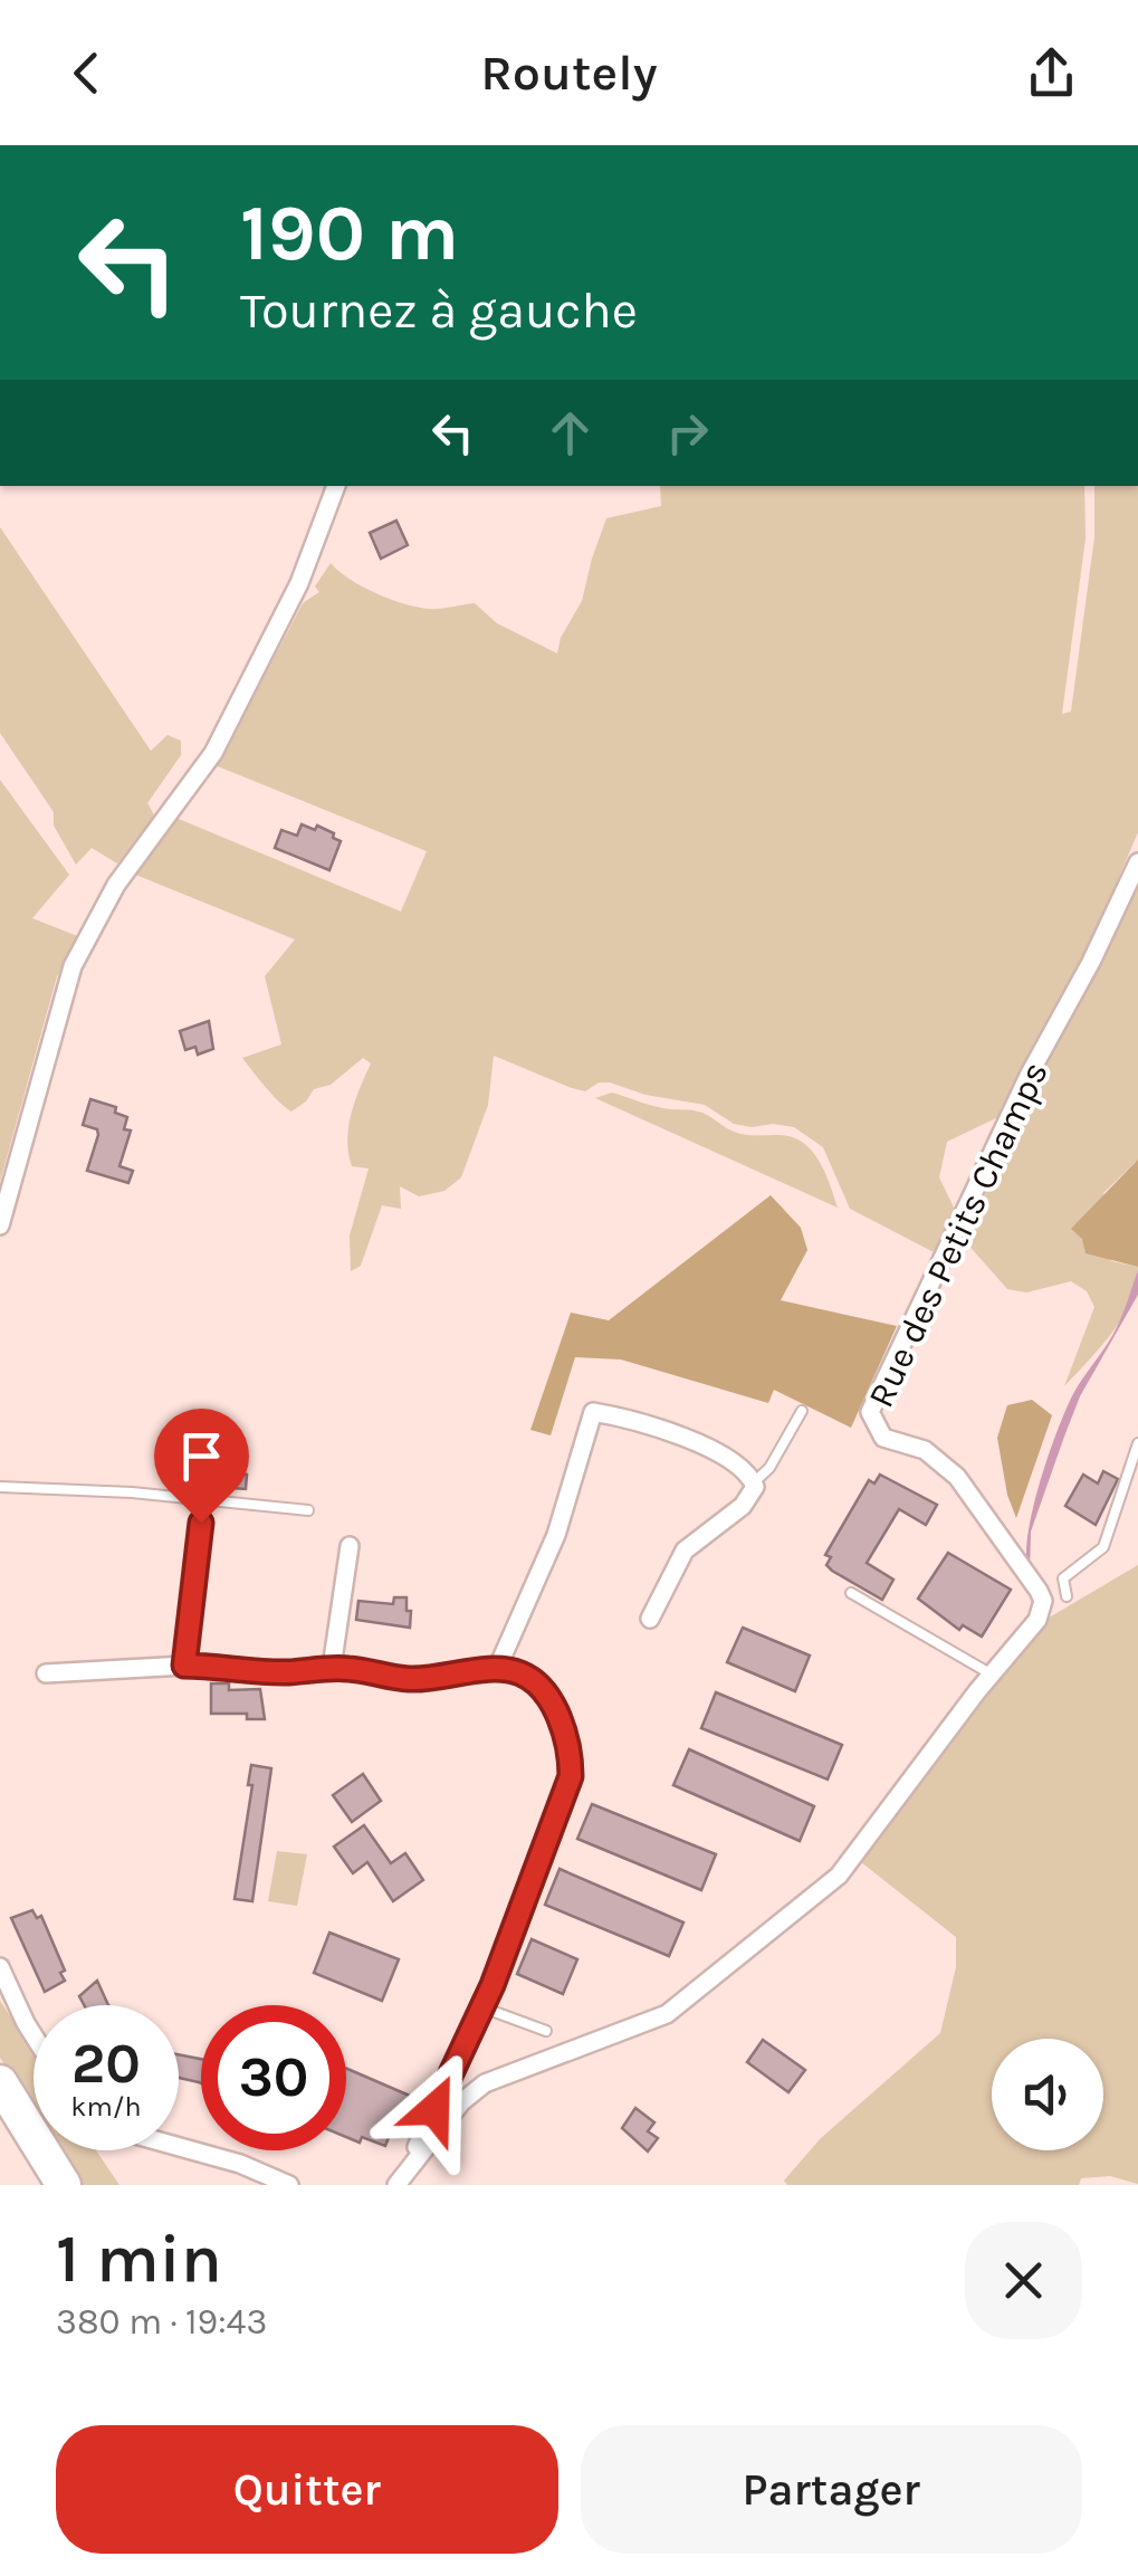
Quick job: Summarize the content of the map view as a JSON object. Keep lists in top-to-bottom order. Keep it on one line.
{"streets":{"street":["Rue des Petits Champs"]},"page":{"header":"Routely","turn":["190 m","Tournez à gauche"],"speed":"20 km/h","limit":"30","heading":["1 min","380 m · 19:43"],"buttons":["Quitter","Partager"]}}
